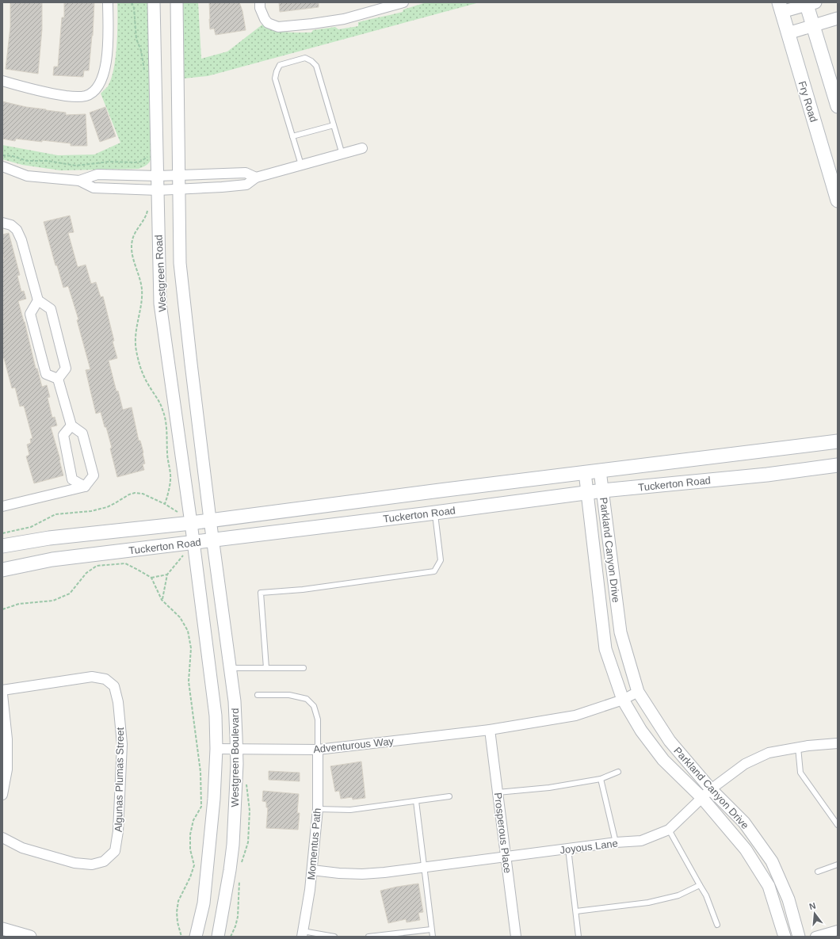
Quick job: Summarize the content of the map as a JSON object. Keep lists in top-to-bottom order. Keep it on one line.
{"streets":{"main road":["Fry Road","Tuckerton Road"],"street":["Westgreen Road","Parkland Canyon Drive","Adventurous Way","Westgreen Boulevard","Algunas Plumas Street","Prosperous Place","Momentus Path","Joyous Lane"]},"crossings":[["Westgreen Road","Tuckerton Road"],["Westgreen Road","Westgreen Boulevard"],["Tuckerton Road","Parkland Canyon Drive"],["Tuckerton Road","Westgreen Boulevard"],["Parkland Canyon Drive","Adventurous Way"],["Parkland Canyon Drive","Joyous Lane"],["Adventurous Way","Westgreen Boulevard"],["Adventurous Way","Prosperous Place"],["Adventurous Way","Momentus Path"],["Prosperous Place","Joyous Lane"],["Momentus Path","Joyous Lane"]],"north":"top"}
